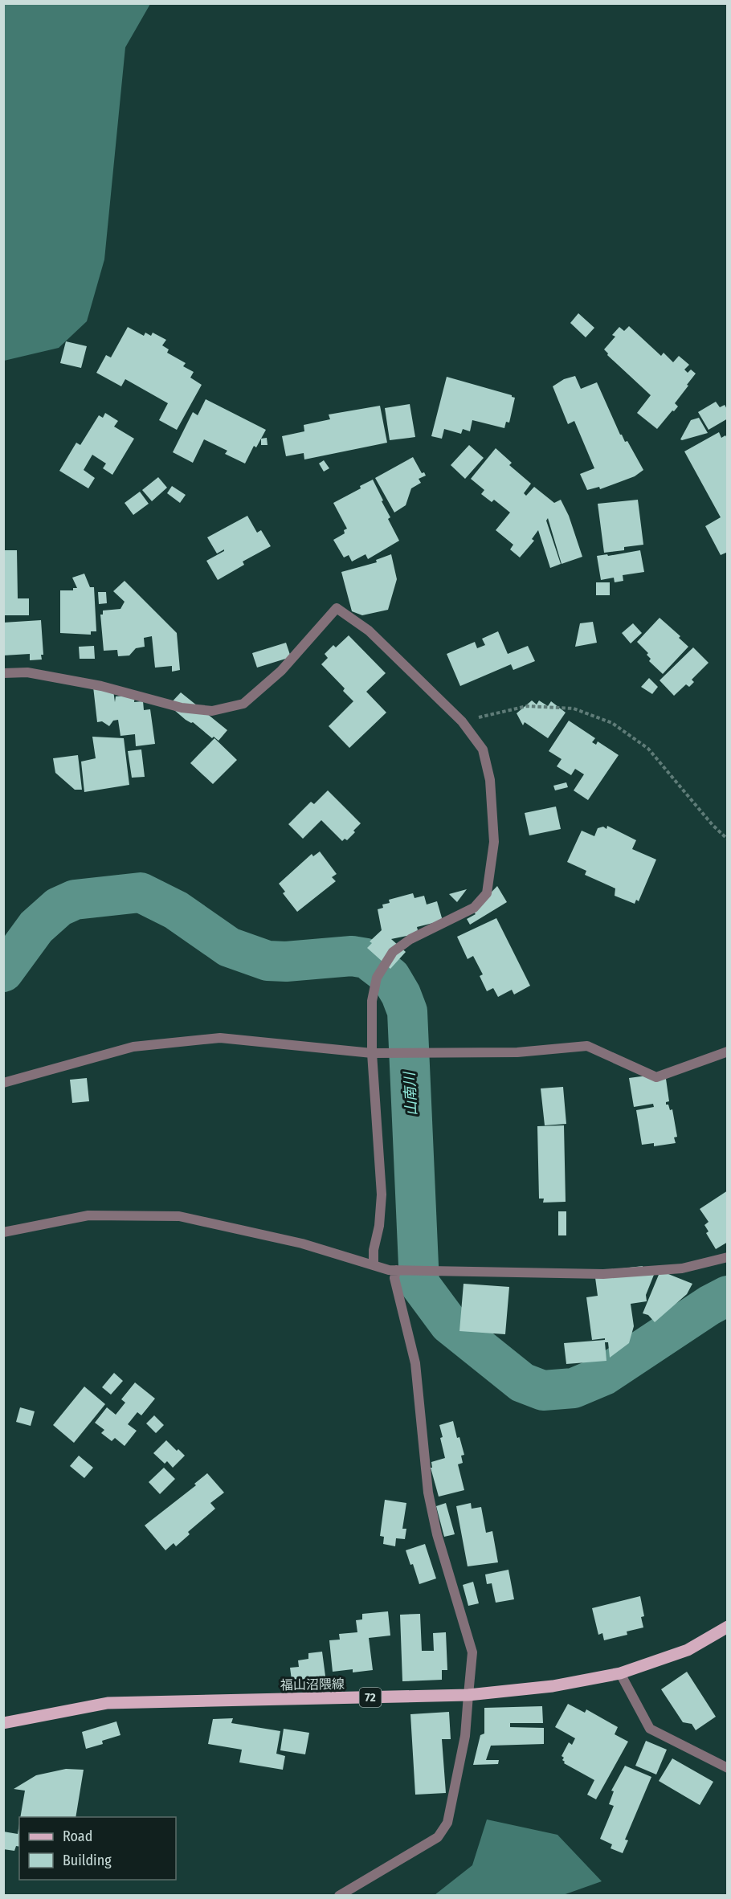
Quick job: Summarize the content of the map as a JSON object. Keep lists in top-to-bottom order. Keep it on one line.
{"streets":{"main road":["福山沼隈線","72"]},"water":["山南川"],"legend":["Road","Building"]}
